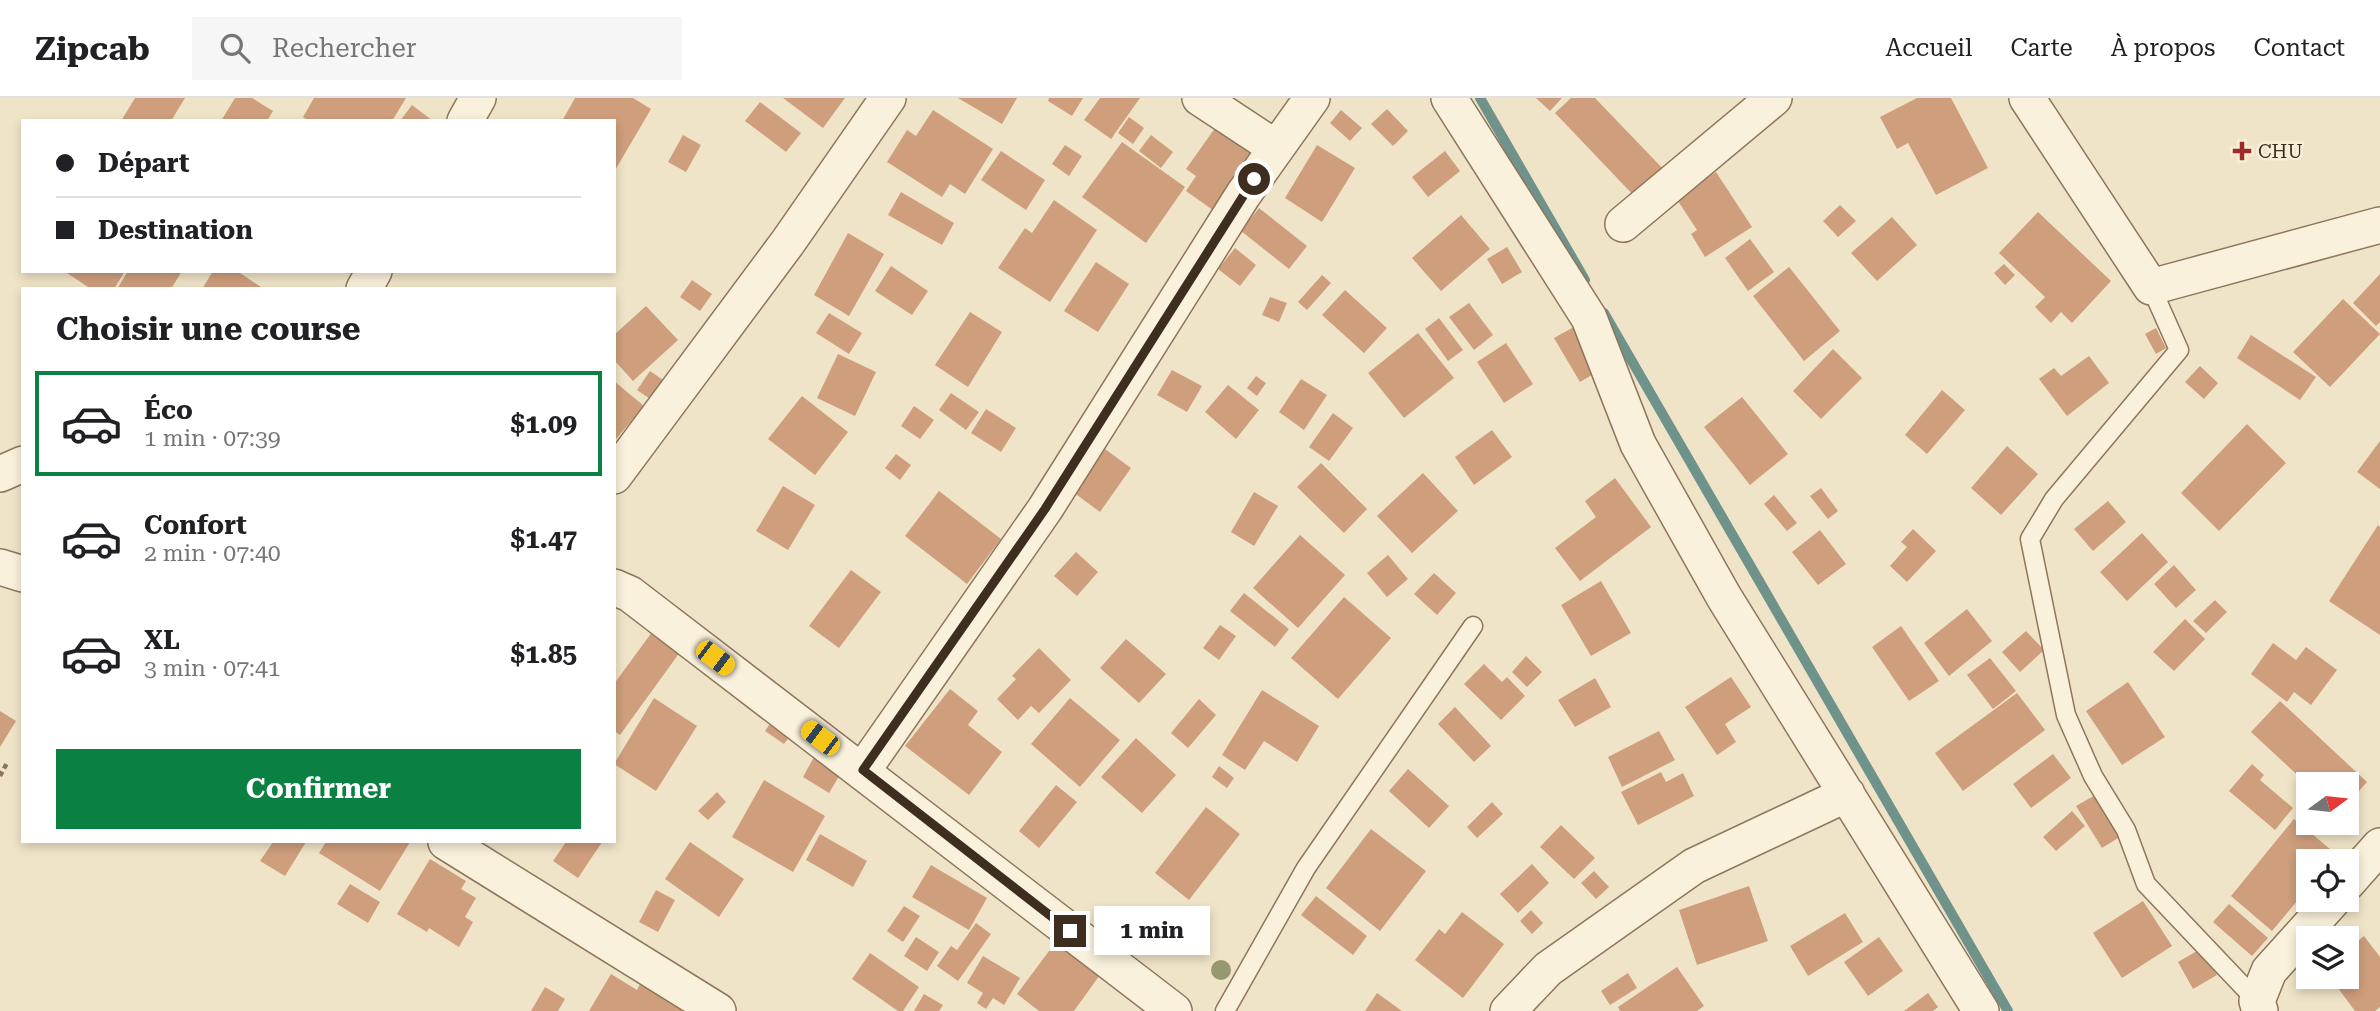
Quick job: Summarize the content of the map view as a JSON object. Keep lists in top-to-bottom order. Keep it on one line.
{"places":{"health":["CHU"]},"north":"right","page":{"header":"Zipcab","search":"Rechercher","nav":["Accueil","Carte","À propos","Contact"],"banner":["Départ","Destination"],"heading":"Choisir une course","list":[{"name":"Éco","note":"1 min · 07:39","value":"$1.09"},{"name":"Confort","note":"2 min · 07:40","value":"$1.47"},{"name":"XL","note":"3 min · 07:41","value":"$1.85"}],"buttons":"Confirmer","bubble":"1 min"}}
